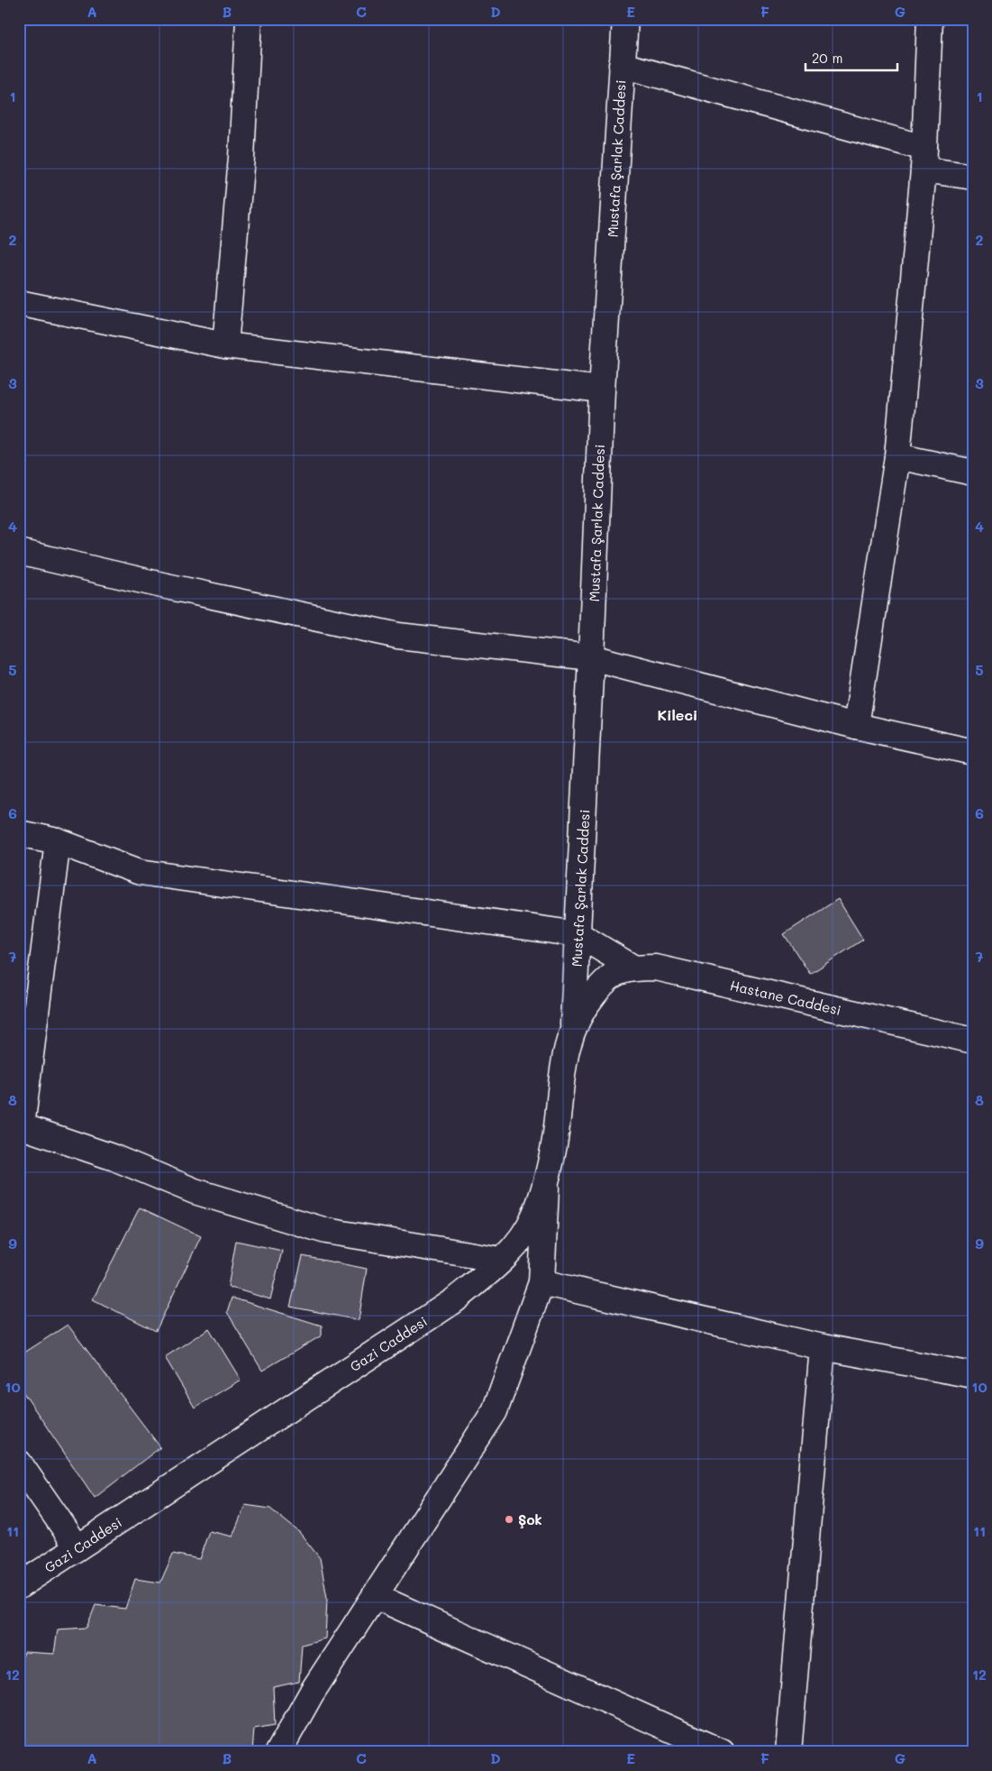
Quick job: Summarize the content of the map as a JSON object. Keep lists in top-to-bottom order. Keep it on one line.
{"streets":{"street":["Mustafa Şarlak Caddesi","Hastane Caddesi","Gazi Caddesi"]},"crossings":[["Mustafa Şarlak Caddesi","Gazi Caddesi"],["Hastane Caddesi","Gazi Caddesi"]],"districts":["Kileci"],"places":["Şok"],"scale_bar":"20 m","grid":{"columns":["A","B","C","D","E","F","G"],"rows":["1","2","3","4","5","6","7","8","9","10","11","12"]}}
